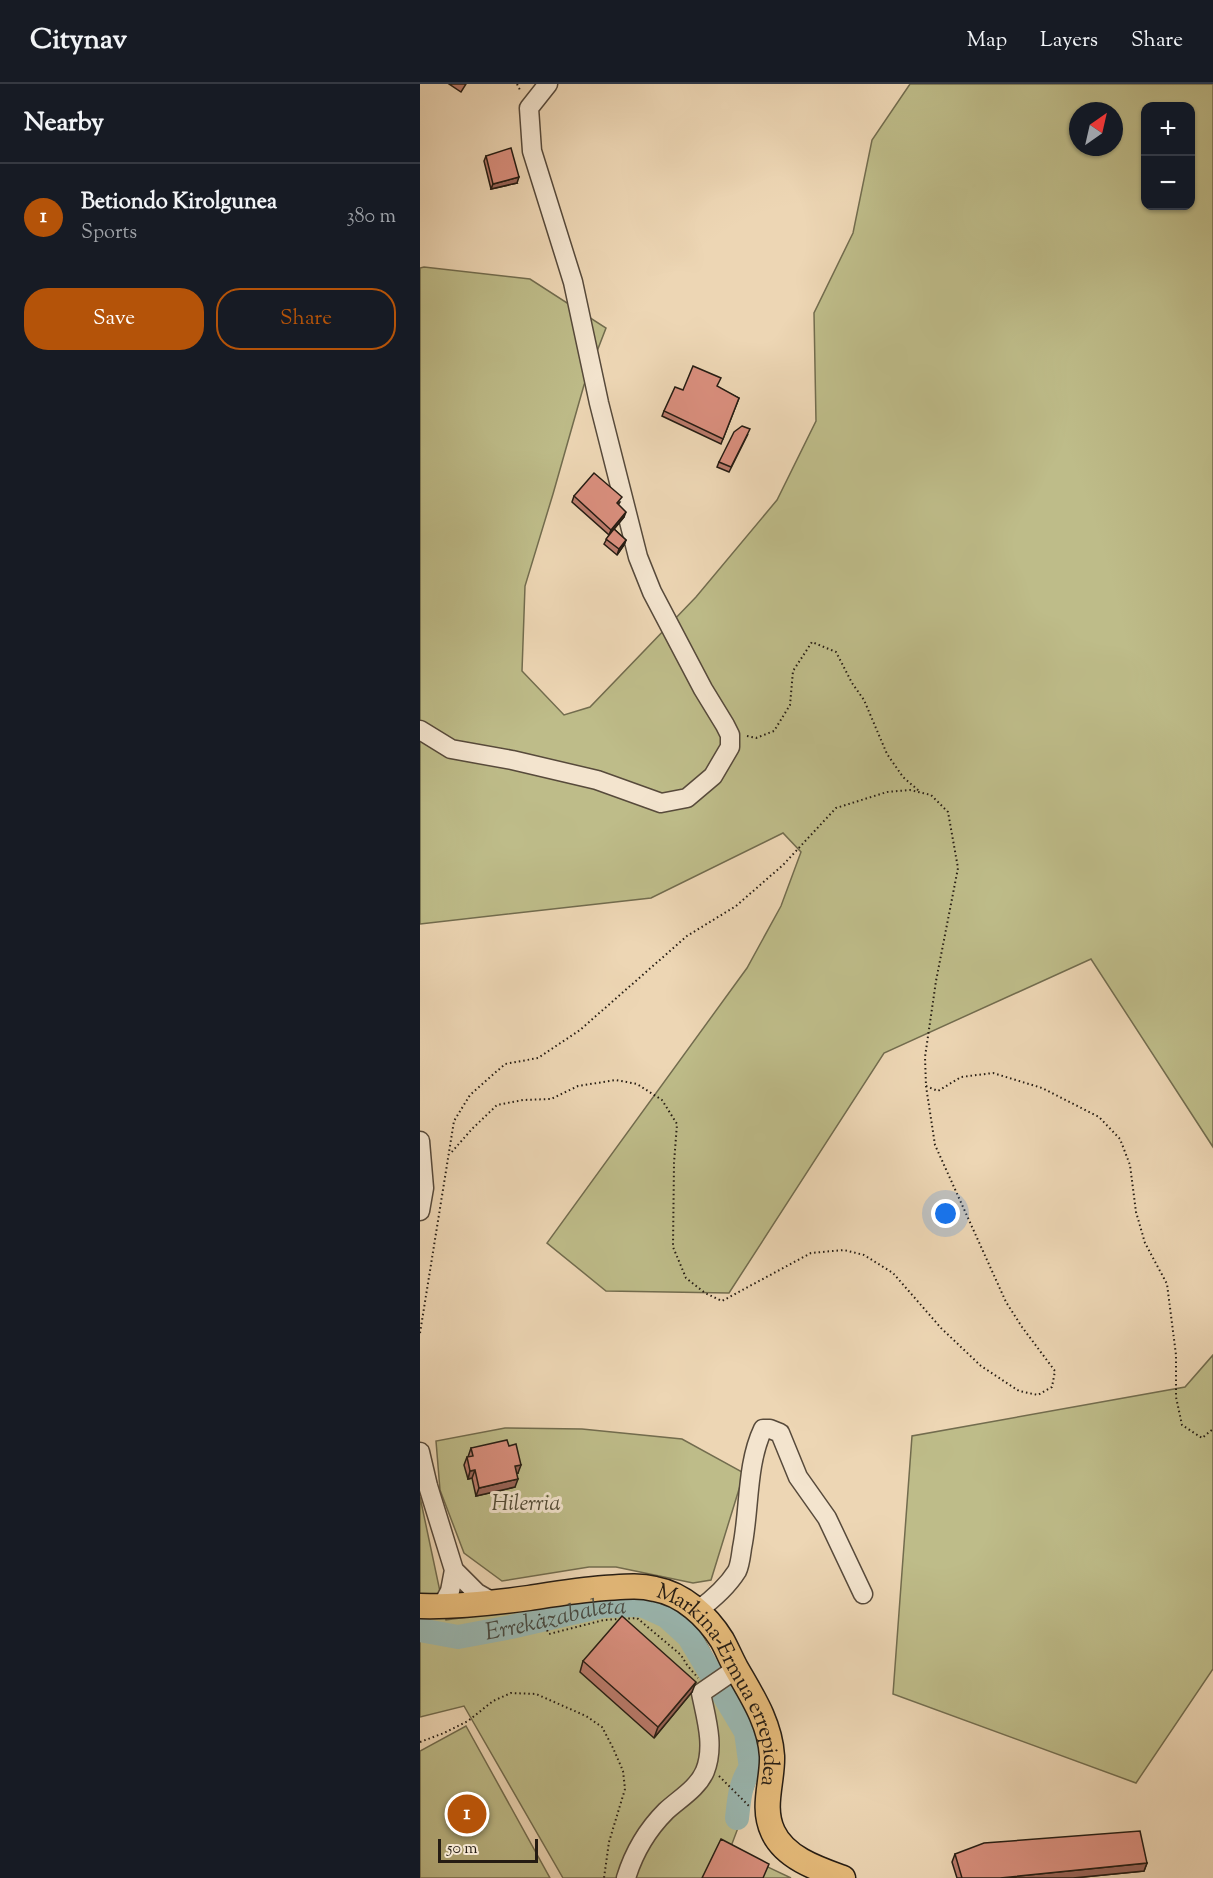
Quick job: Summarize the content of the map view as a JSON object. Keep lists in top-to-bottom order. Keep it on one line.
{"streets":{"main road":["Markina-Ermua errepidea"]},"water":["Errekazabaleta"],"parks":["Hilerria"],"scale_bar":"50 m","north":"top right","page":{"header":"Citynav","nav":["Map","Layers","Share"],"heading":"Nearby","map_buttons":["+","−"],"list":[{"mark":"1","name":"Betiondo Kirolgunea","note":"Sports","value":"380 m"}],"buttons":["Save","Share"],"pins":"1","scale":"50 m"}}
